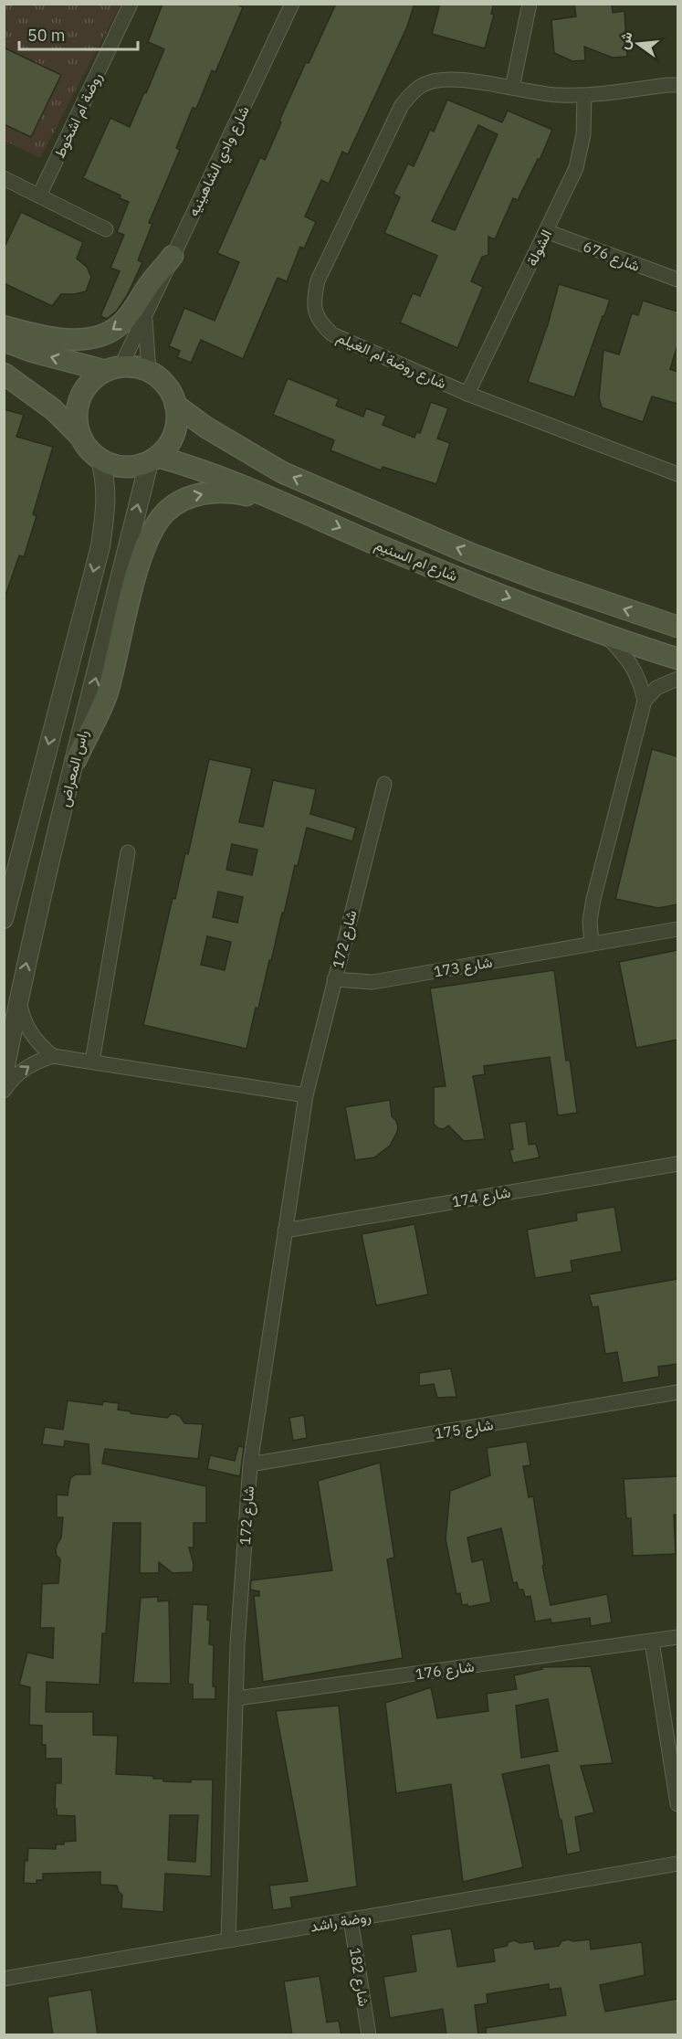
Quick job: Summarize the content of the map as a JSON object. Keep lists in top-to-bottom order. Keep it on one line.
{"streets":{"main road":["شارع ام السنيم"],"street":["روضة ام اشخوط","شارع وادي الشاهينيه","الشولة","شارع 676","شارع روضة ام الغيلم","راس المعراض","شارع 172","شارع 173","شارع 174","شارع 175","شارع 176","روضة راشد","شارع 182"]},"crossings":[["شارع وادي الشاهينيه","شارع ام السنيم"],["شارع وادي الشاهينيه","راس المعراض"],["الشولة","شارع 676"],["الشولة","شارع روضة ام الغيلم"],["شارع ام السنيم","راس المعراض"],["شارع 172","شارع 173"],["شارع 172","شارع 174"],["شارع 172","شارع 175"],["شارع 172","شارع 176"],["شارع 172","روضة راشد"],["روضة راشد","شارع 182"]],"scale_bar":"50 m","north":"left"}
